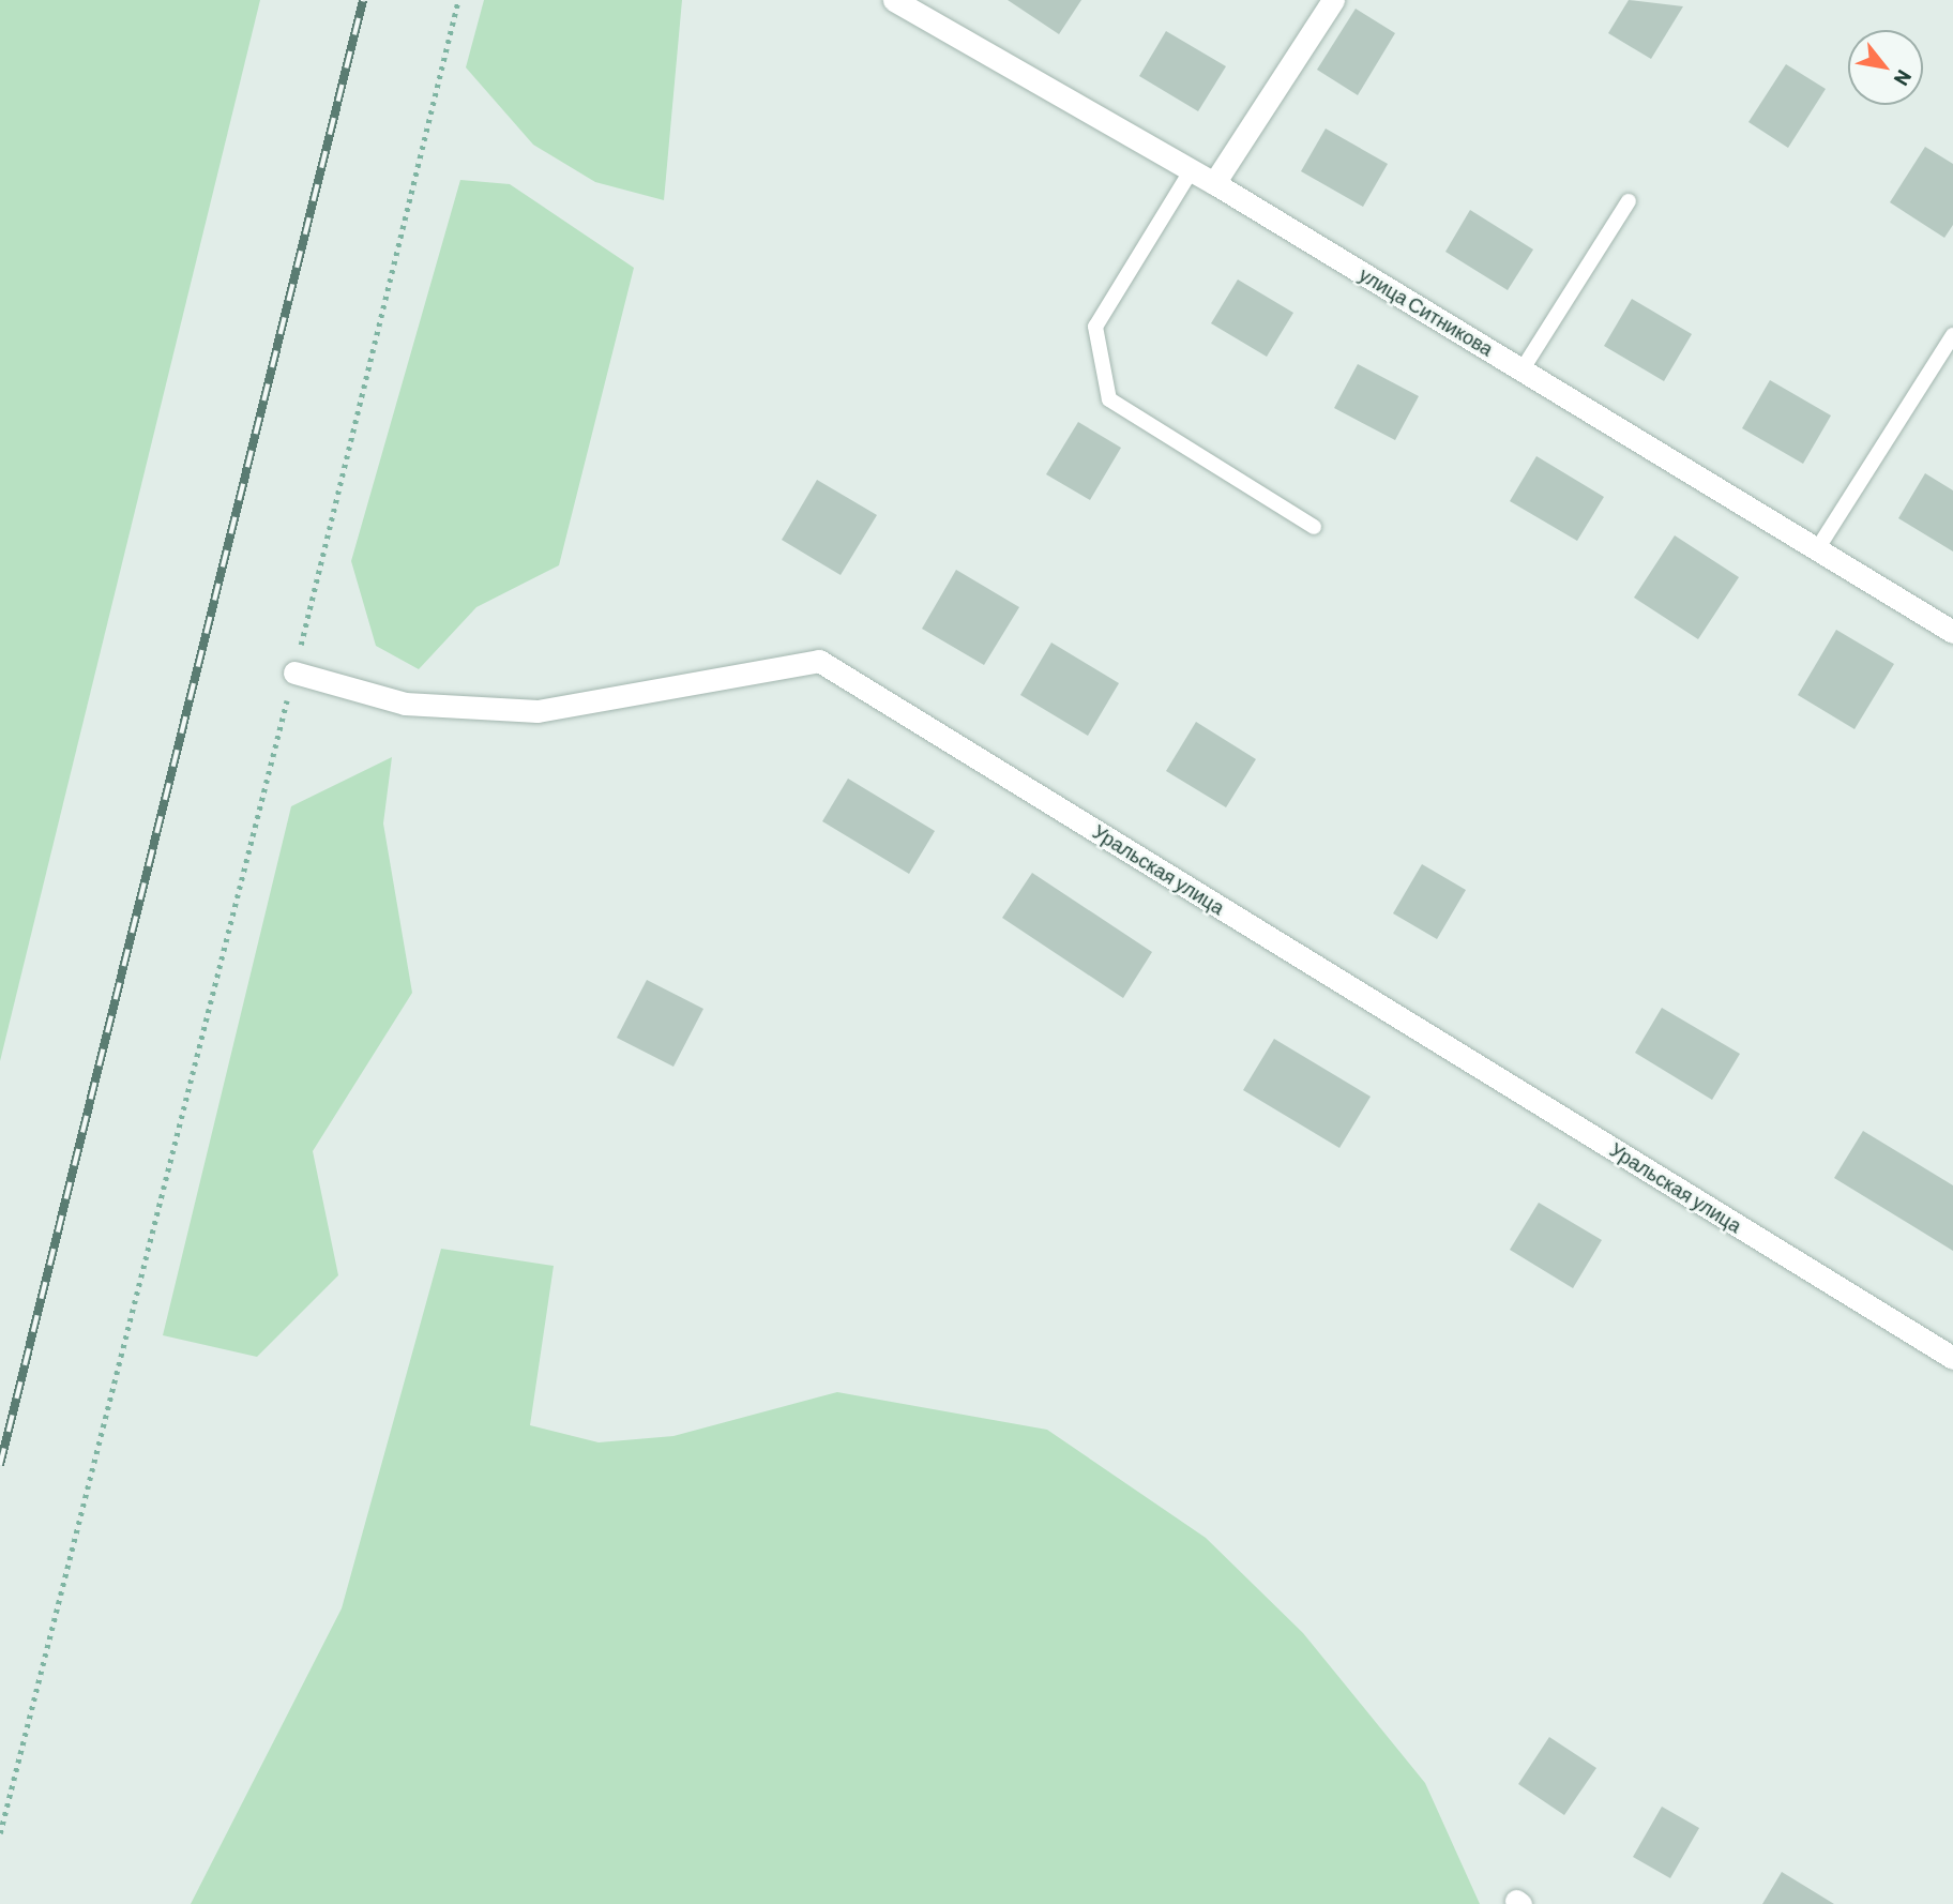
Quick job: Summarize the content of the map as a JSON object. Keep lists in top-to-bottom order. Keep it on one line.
{"streets":{"street":["улица Ситникова","Уральская улица"]},"north":"bottom right"}
